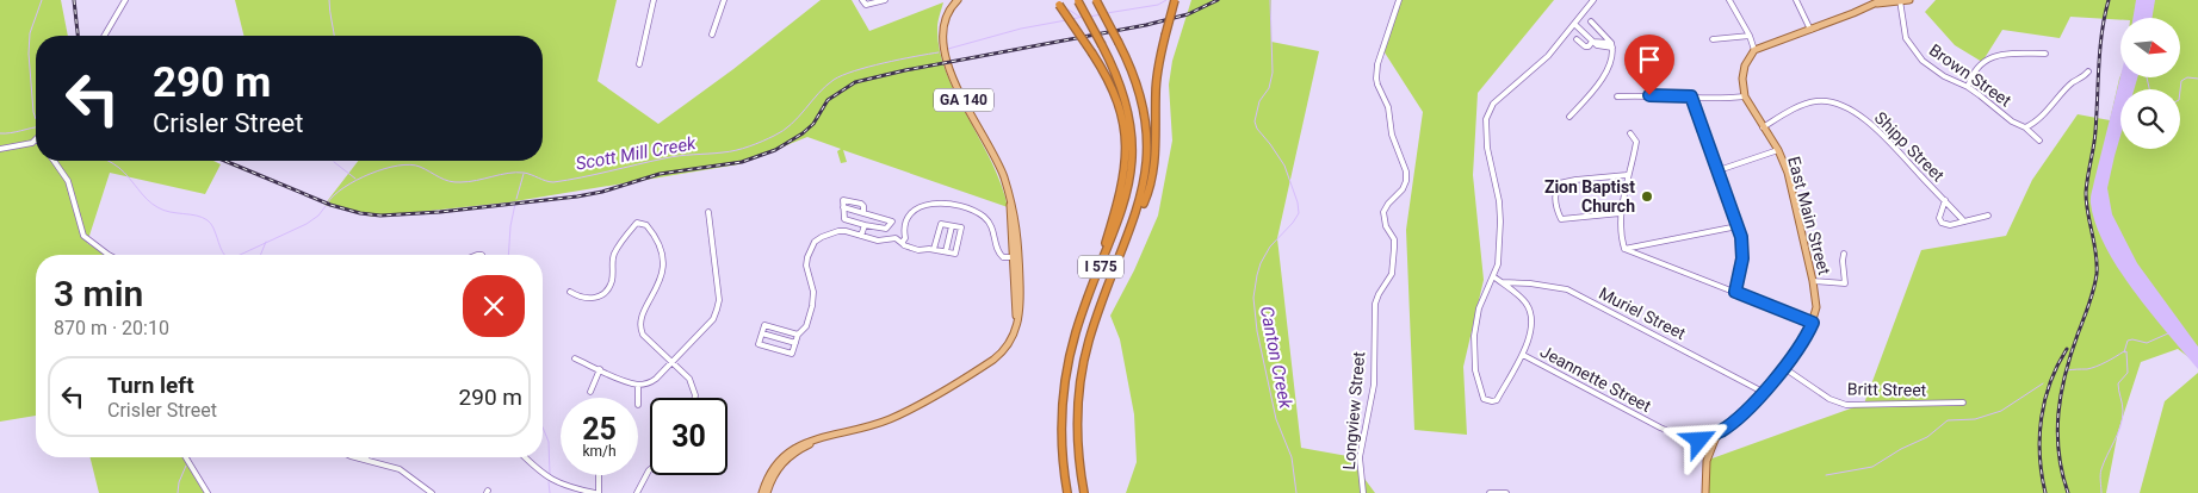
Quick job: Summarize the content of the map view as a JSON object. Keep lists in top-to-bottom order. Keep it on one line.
{"streets":{"highway":["I 575"],"main road":["GA 140","East Main Street"],"street":["Brown Street","Shipp Street","Muriel Street","Jeannette Street","Britt Street","Longview Street"]},"crossings":[["Shipp Street","East Main Street"],["East Main Street","Muriel Street"],["East Main Street","Jeannette Street"],["East Main Street","Britt Street"]],"water":["Scott Mill Creek","Canton Creek"],"places":["Zion Baptist Church"],"north":"right","page":{"turn":["290 m","Crisler Street"],"heading":["3 min","870 m · 20:10"],"list":[{"name":"Turn left","note":"Crisler Street","value":"290 m"}],"speed":"25 km/h","limit":"30"}}
